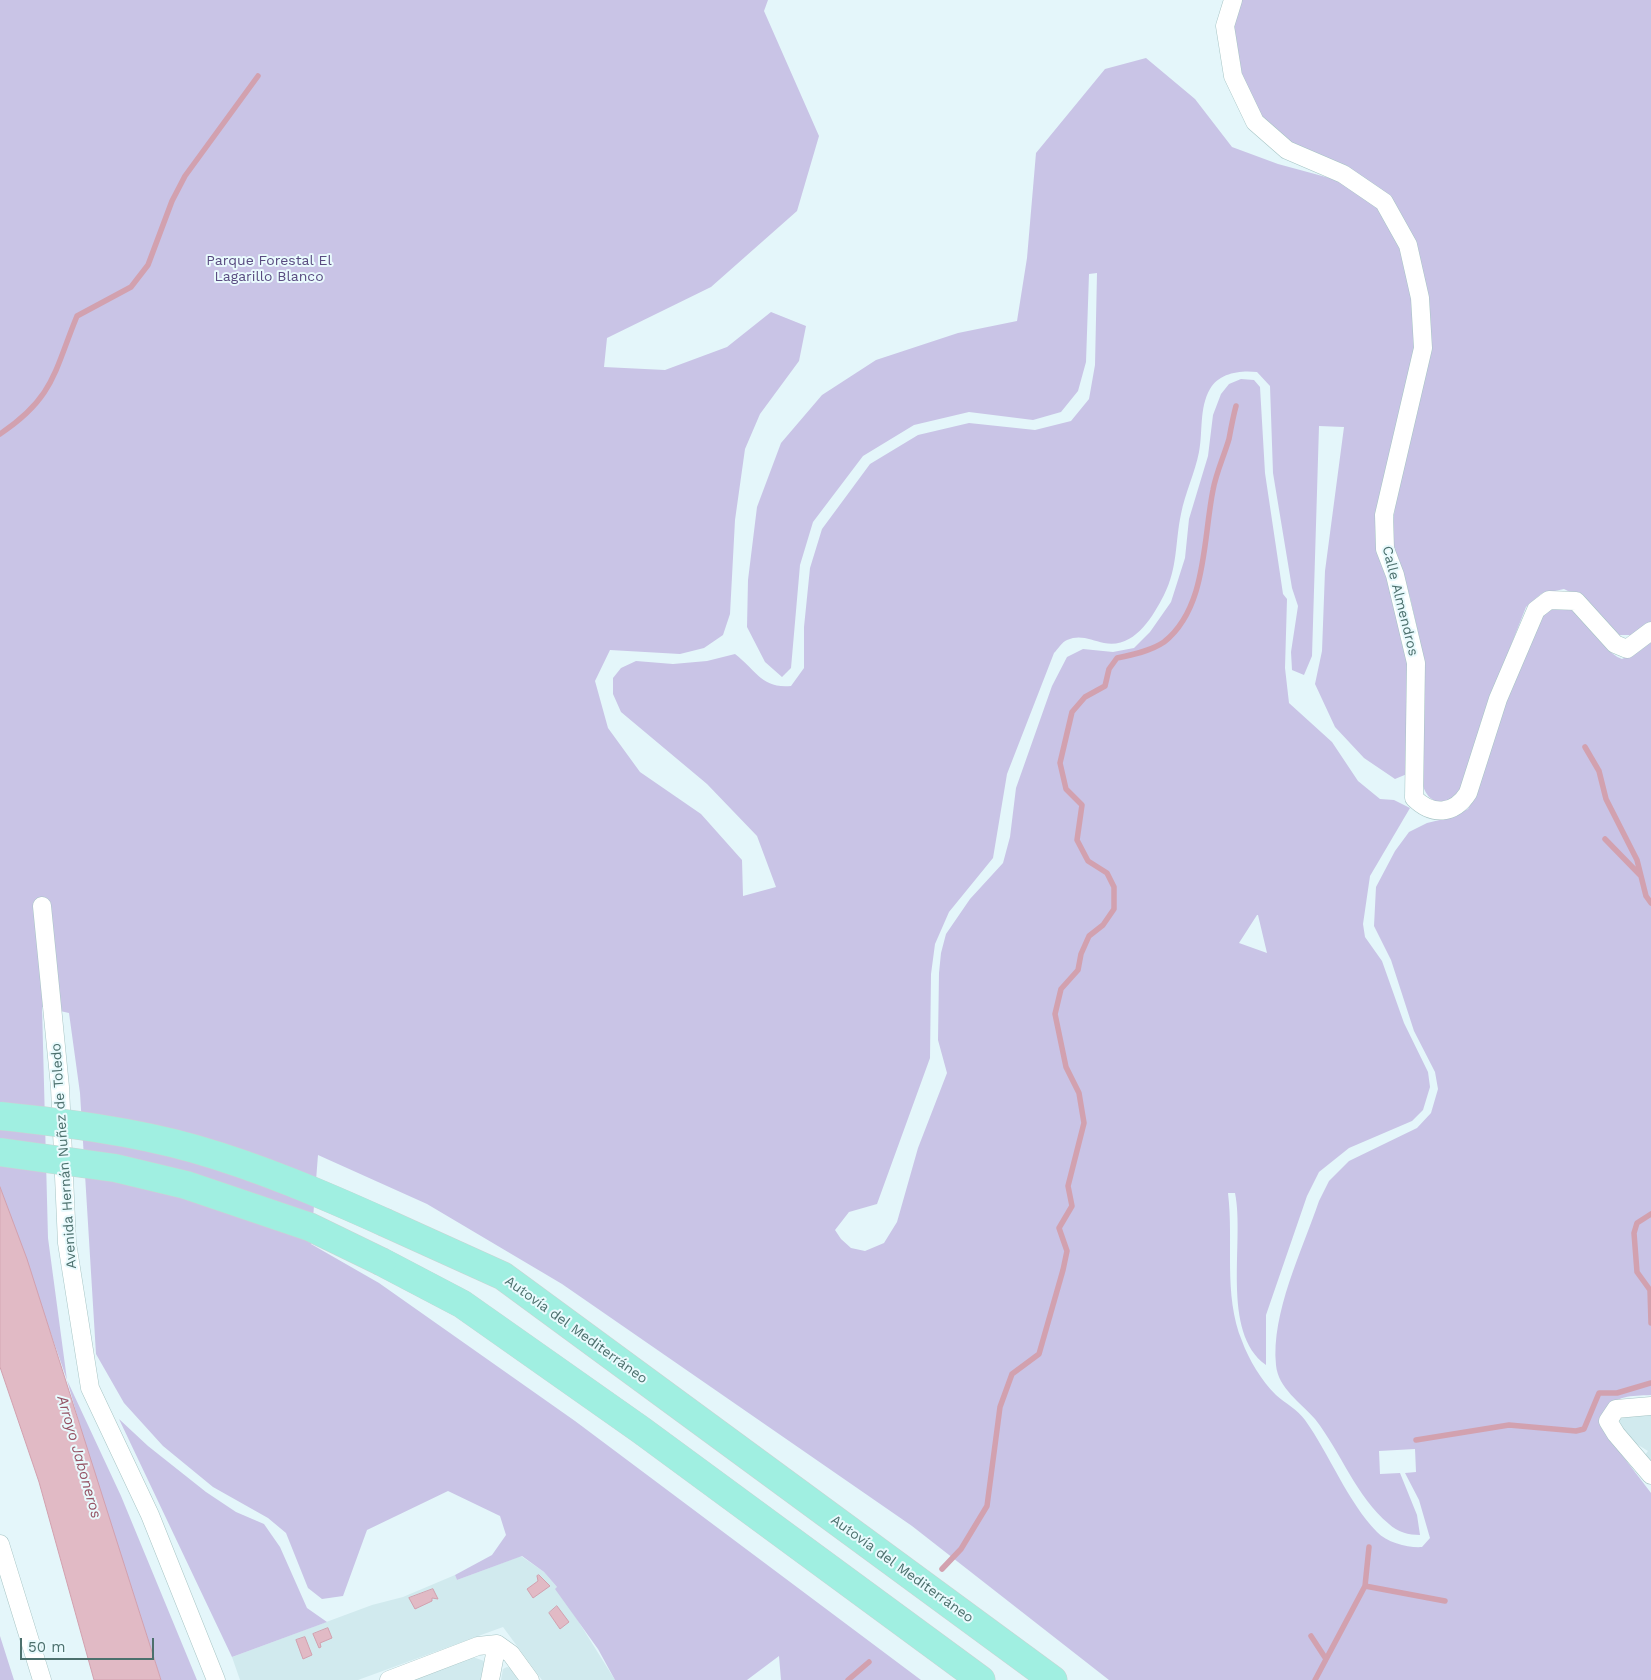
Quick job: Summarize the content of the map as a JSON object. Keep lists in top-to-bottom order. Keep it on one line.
{"streets":{"highway":["Autovía del Mediterráneo"],"street":["Calle Almendros","Avenida Hernán Nuñez de Toledo"]},"water":["Arroyo Jaboneros"],"parks":["Parque Forestal El Lagarillo Blanco"],"scale_bar":"50 m"}
